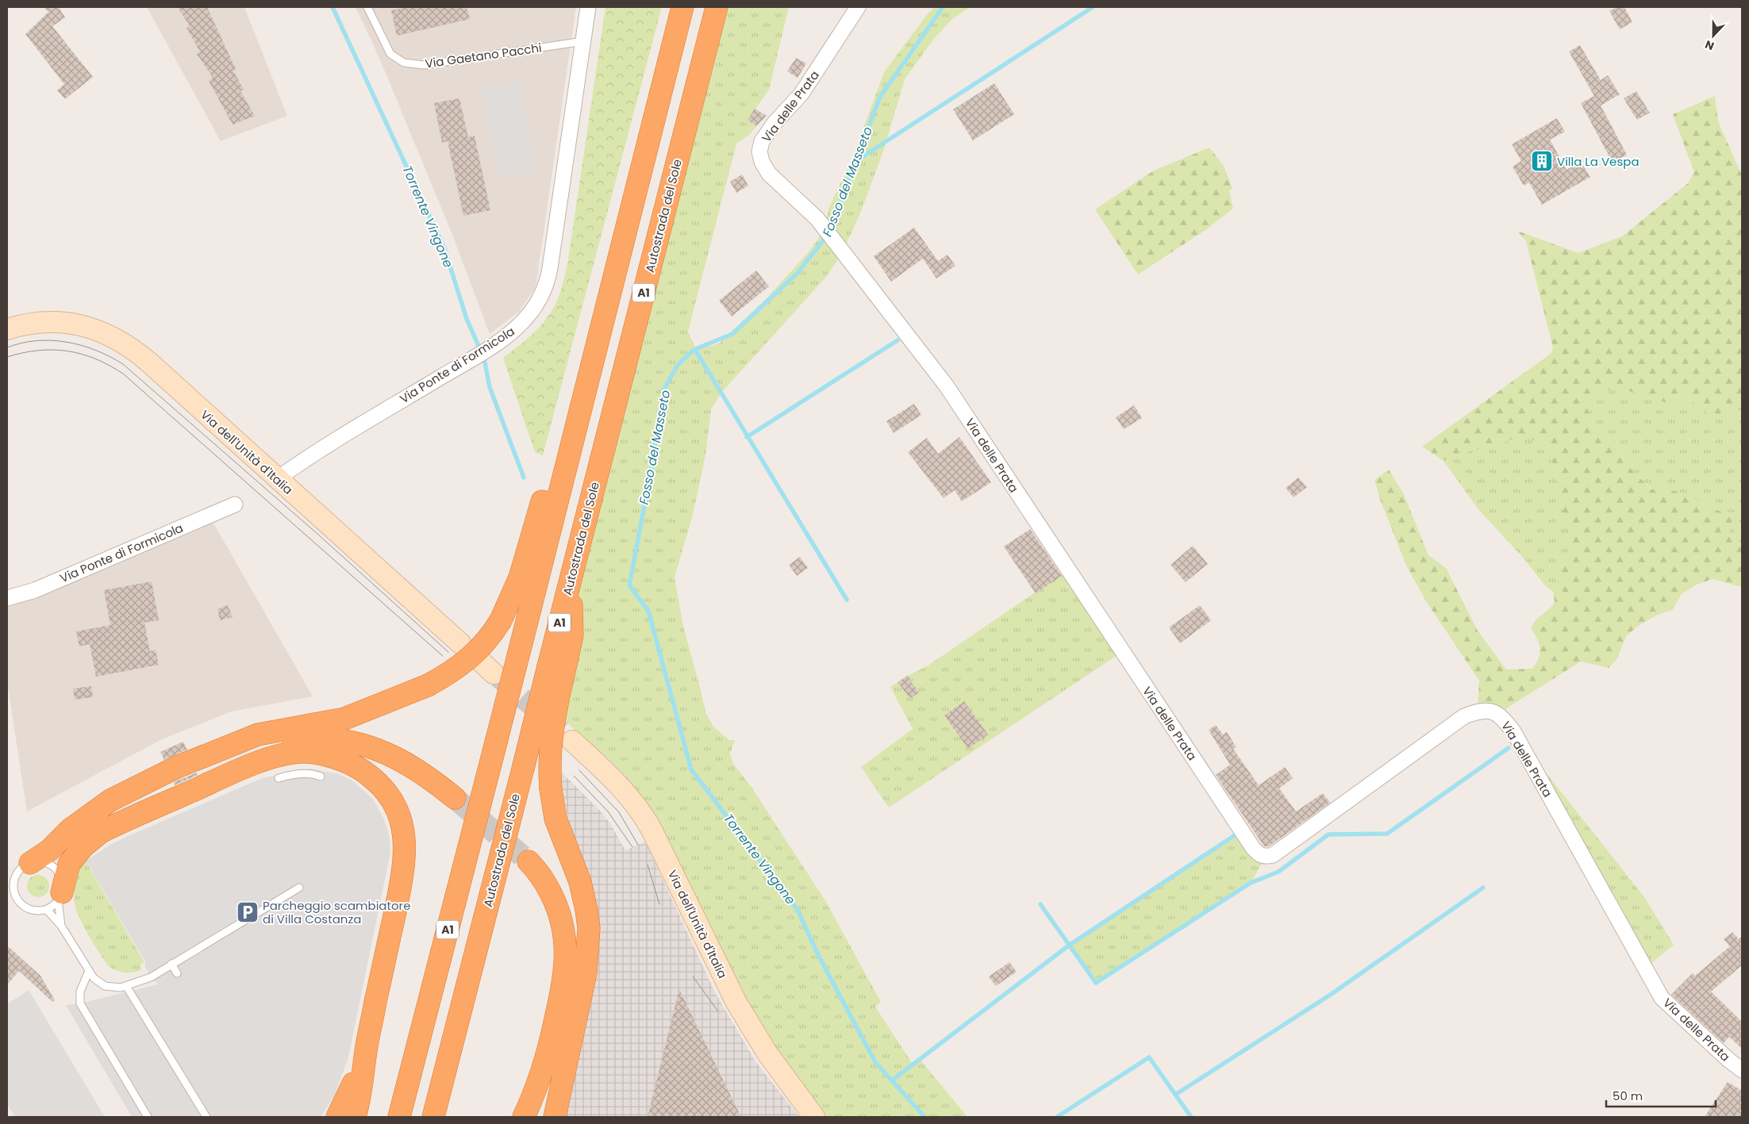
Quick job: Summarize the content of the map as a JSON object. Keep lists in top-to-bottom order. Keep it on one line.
{"streets":{"highway":["Autostrada del Sole","A1"],"street":["Via delle Prata","Via Ponte di Formicola","Via dell'Unità d'Italia"],"lane":["Via Gaetano Pacchi"]},"crossings":[["Via Gaetano Pacchi","Via Ponte di Formicola"],["Via Ponte di Formicola","Via dell'Unità d'Italia"]],"water":["Fosso del Masseto","Torrente Vingone"],"places":{"building":["Villa La Vespa"],"parking":["Parcheggio scambiatore di Villa Costanza"]},"scale_bar":"50 m","north":"bottom"}
